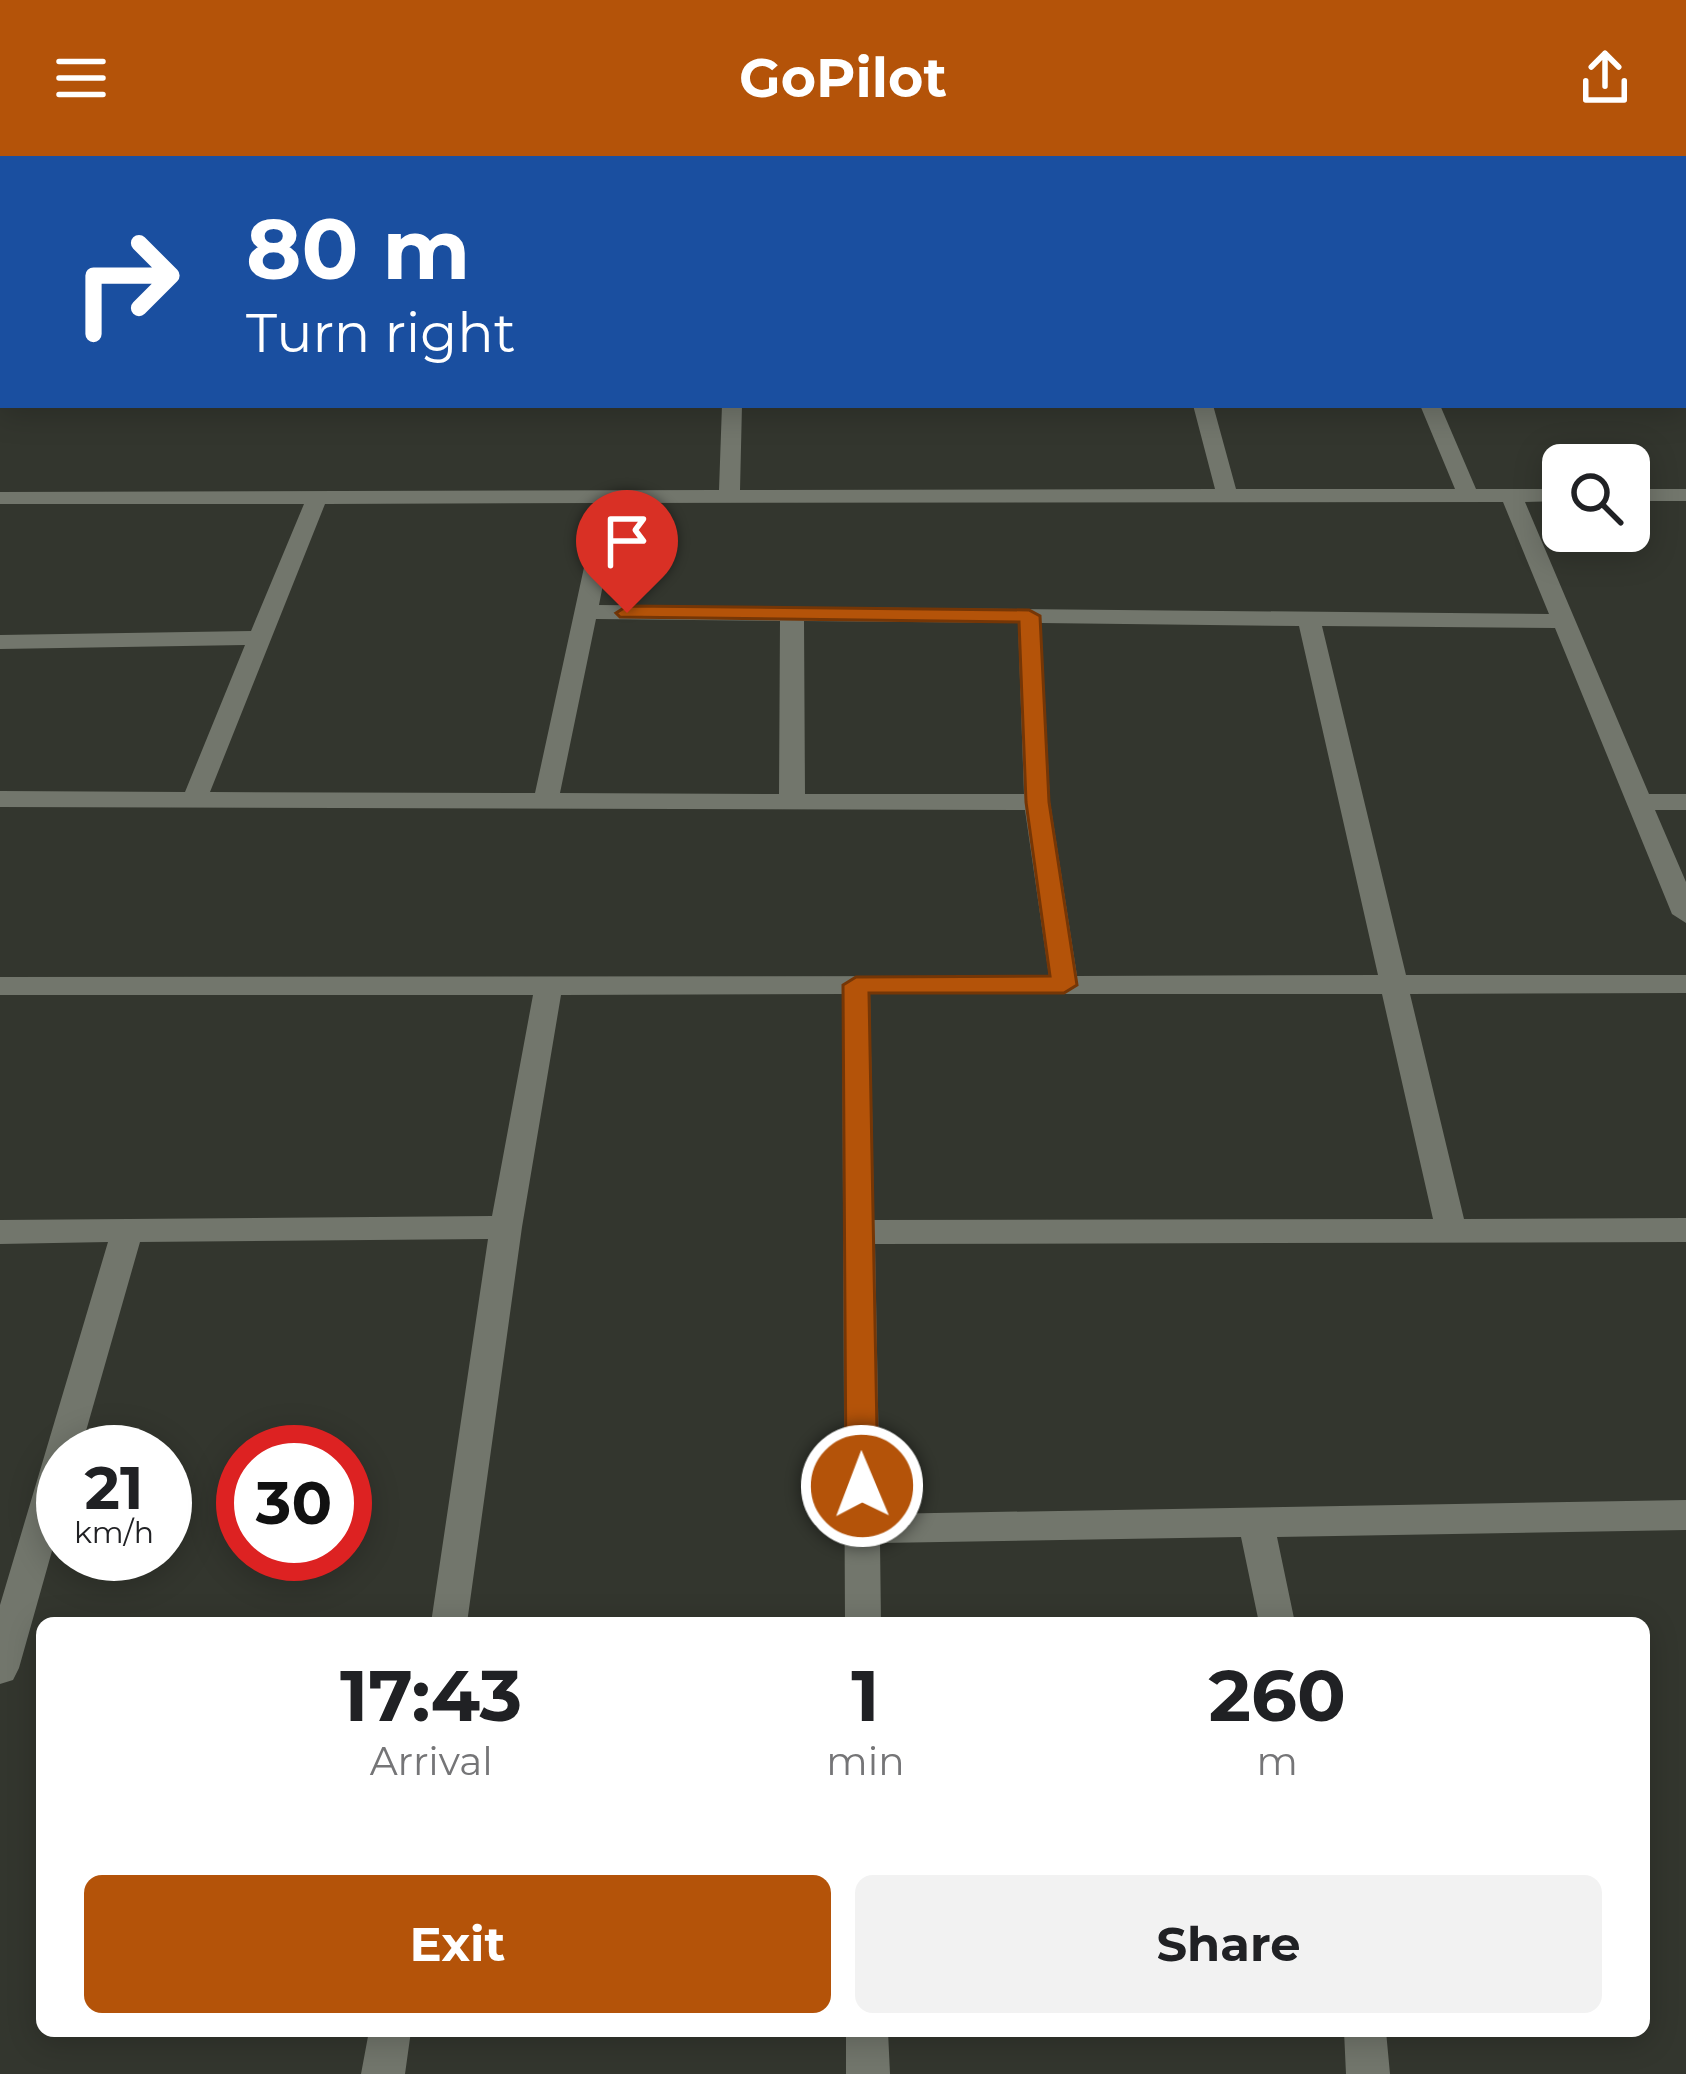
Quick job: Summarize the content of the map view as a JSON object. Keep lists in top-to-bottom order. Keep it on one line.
{"page":{"header":"GoPilot","turn":["80 m","Turn right"],"speed":"21 km/h","limit":"30","eta":["17:43","Arrival","1","min","260","m"],"buttons":["Exit","Share"]}}
